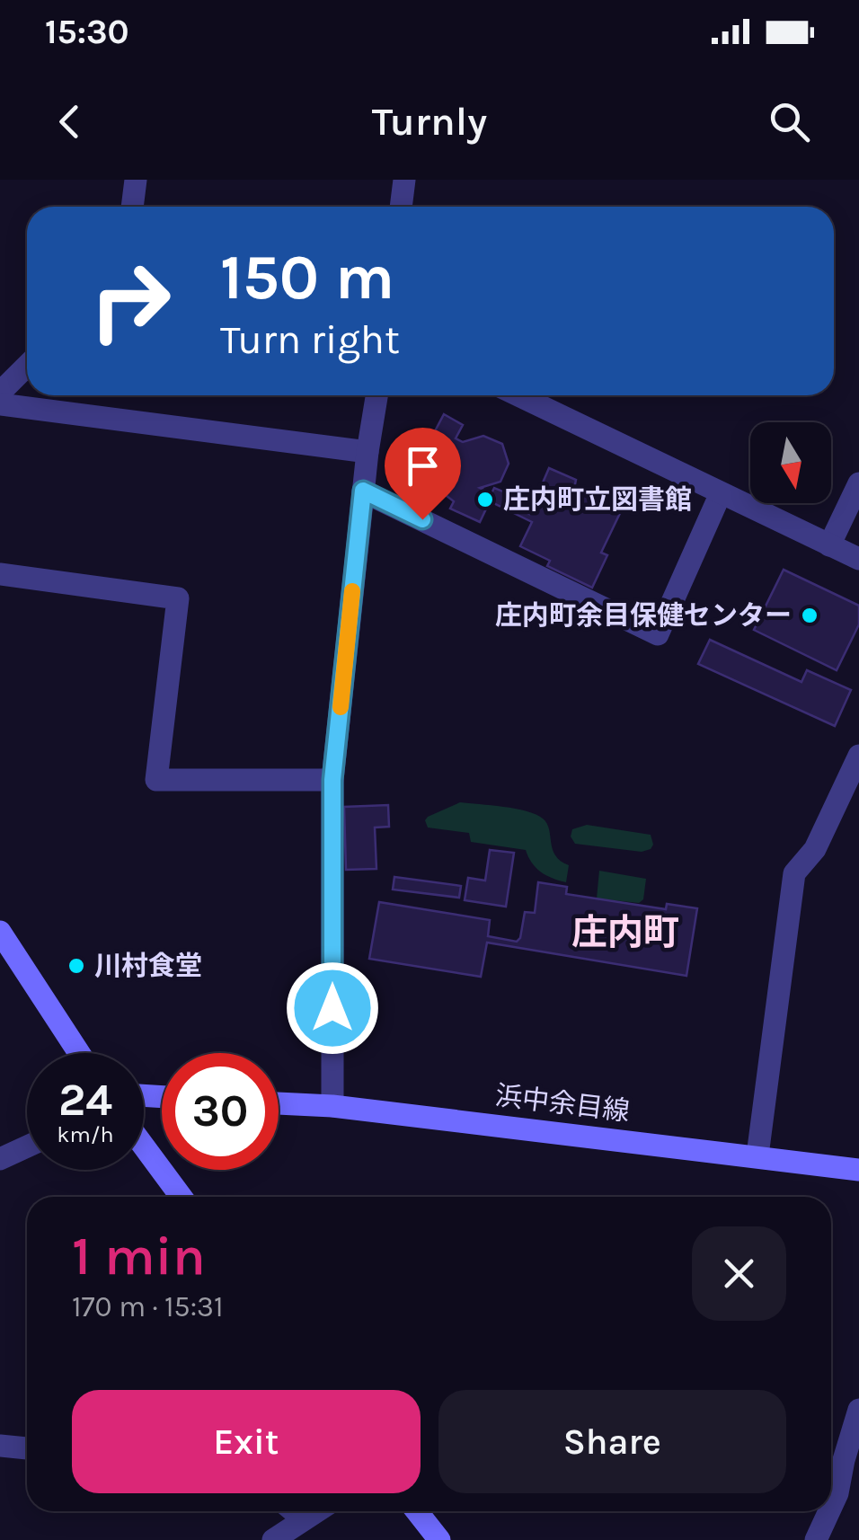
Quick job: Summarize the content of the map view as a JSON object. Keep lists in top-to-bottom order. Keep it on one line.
{"streets":{"main road":["浜中余目線"]},"districts":["庄内町"],"places":["庄内町立図書館","庄内町余目保健センター","川村食堂"],"north":"bottom","page":{"status":"15:30","header":"Turnly","turn":["150 m","Turn right"],"speed":"24 km/h","limit":"30","heading":["1 min","170 m · 15:31"],"buttons":["Exit","Share"]}}
